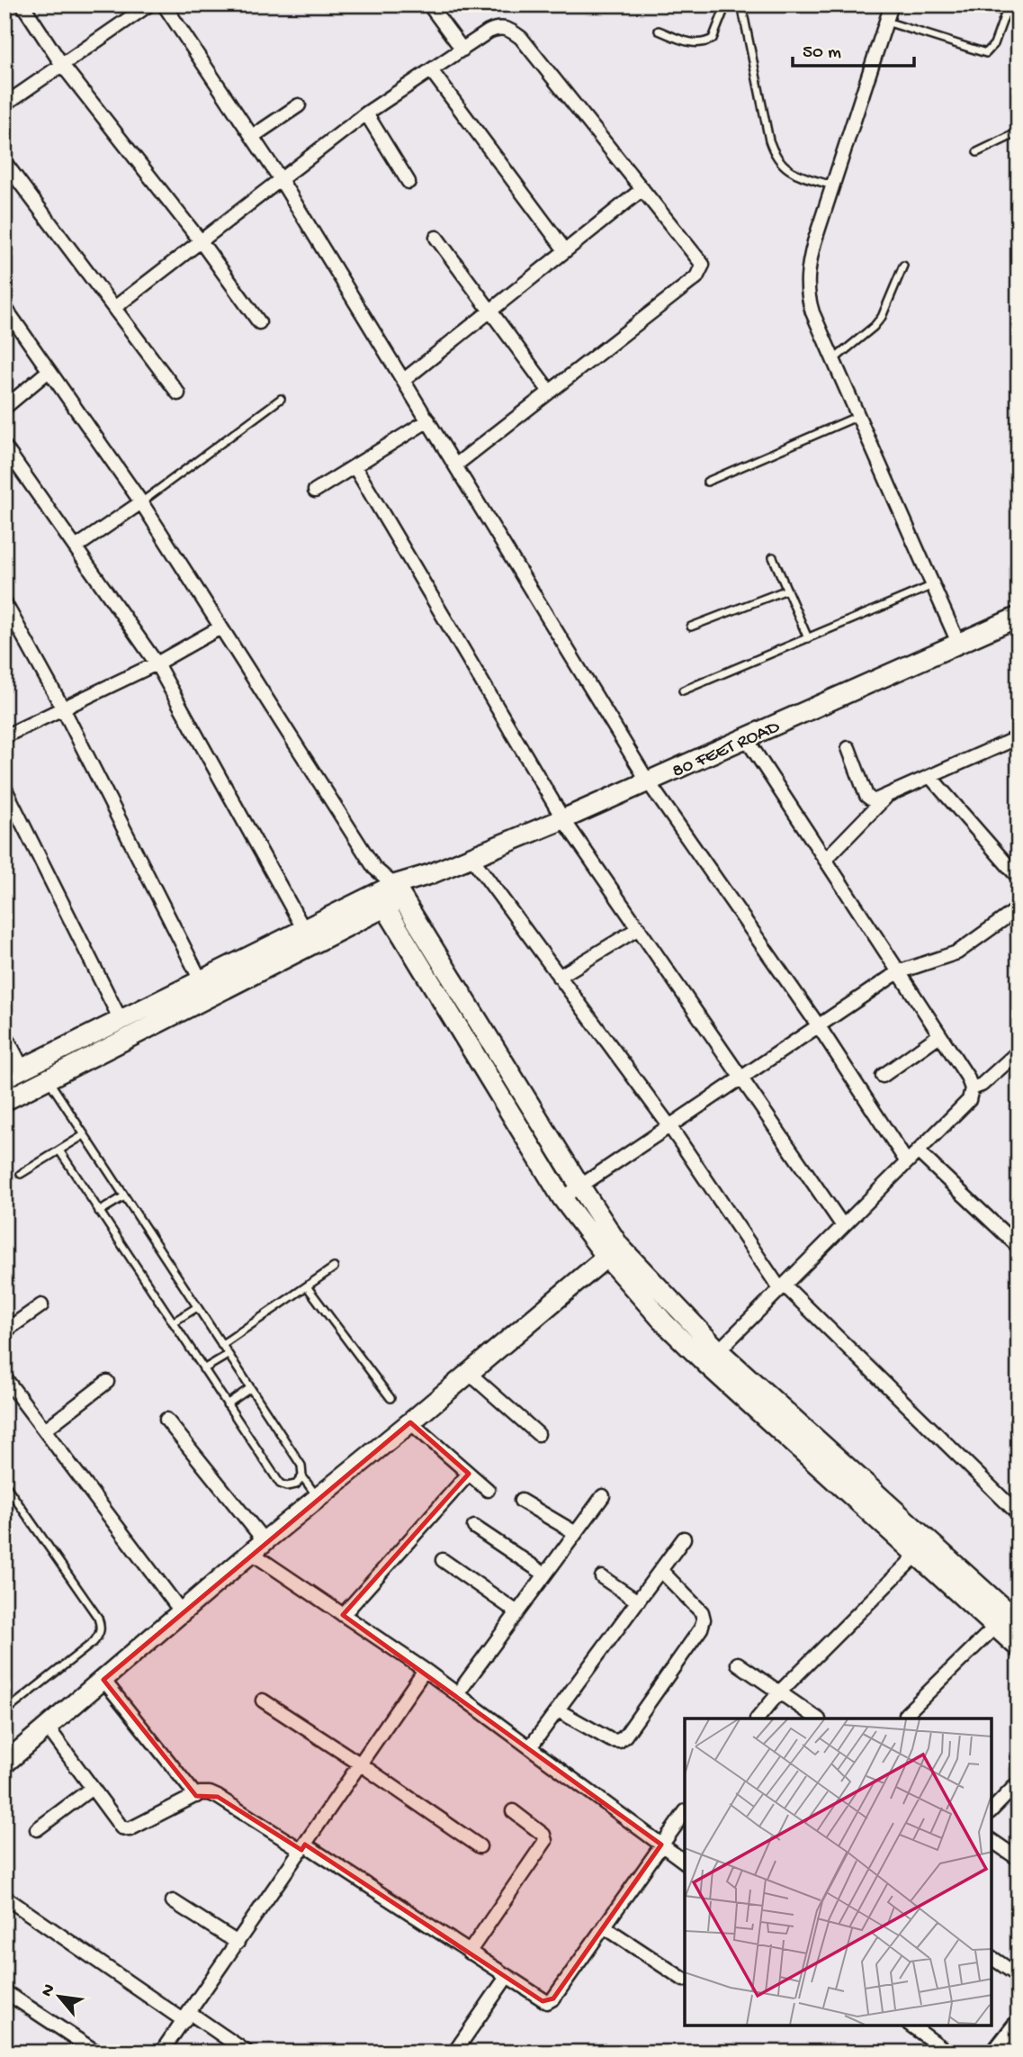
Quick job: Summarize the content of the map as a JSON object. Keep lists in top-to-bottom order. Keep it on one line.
{"streets":{"street":["80 FEET ROAD"]},"scale_bar":"50 m","north":"top left"}
